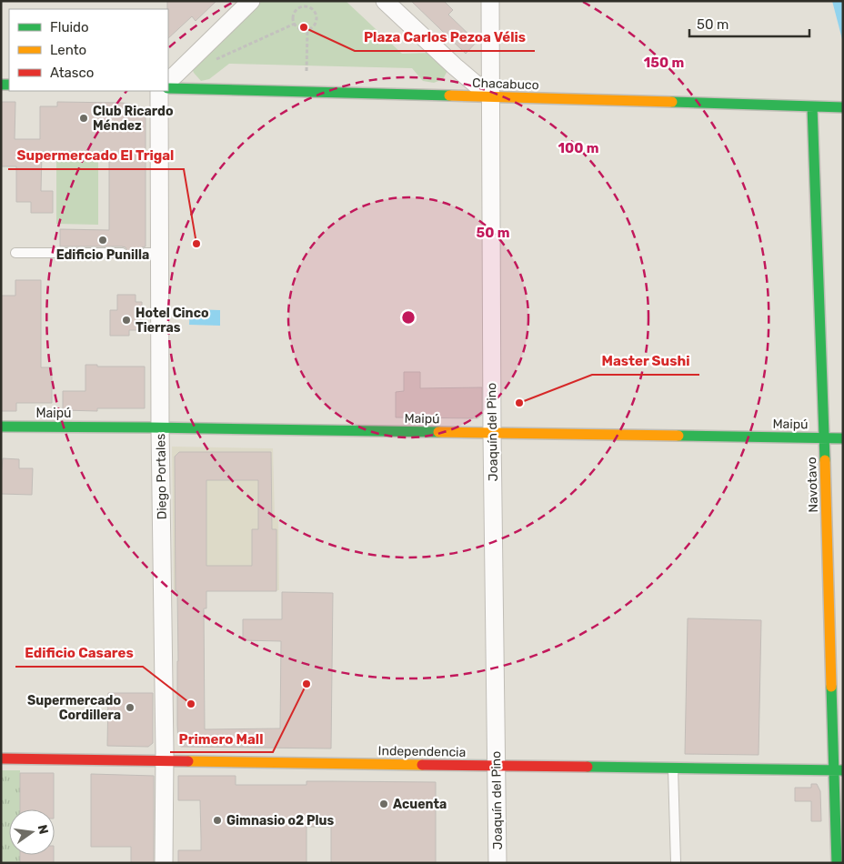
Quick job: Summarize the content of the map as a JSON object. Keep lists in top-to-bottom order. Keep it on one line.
{"streets":{"street":["Chacabuco","Maipú","Joaquín del Pino","Diego Portales","Navotavo","Independencia"]},"crossings":[["Chacabuco","Joaquín del Pino"],["Chacabuco","Navotavo"],["Maipú","Joaquín del Pino"],["Maipú","Diego Portales"],["Maipú","Navotavo"],["Joaquín del Pino","Independencia"],["Diego Portales","Independencia"],["Navotavo","Independencia"]],"places":["Plaza Carlos Pezoa Vélis","Club Ricardo Méndez","Edificio Punilla","Supermercado El Trigal","Hotel Cinco Tierras","Master Sushi","Primero Mall","Edificio Casares","Supermercado Cordillera","Acuenta","Gimnasio o2 Plus"],"legend":["Fluido","Lento","Atasco"],"scale_bar":"50 m","north":"right","rings":["150 m","100 m","50 m"]}
